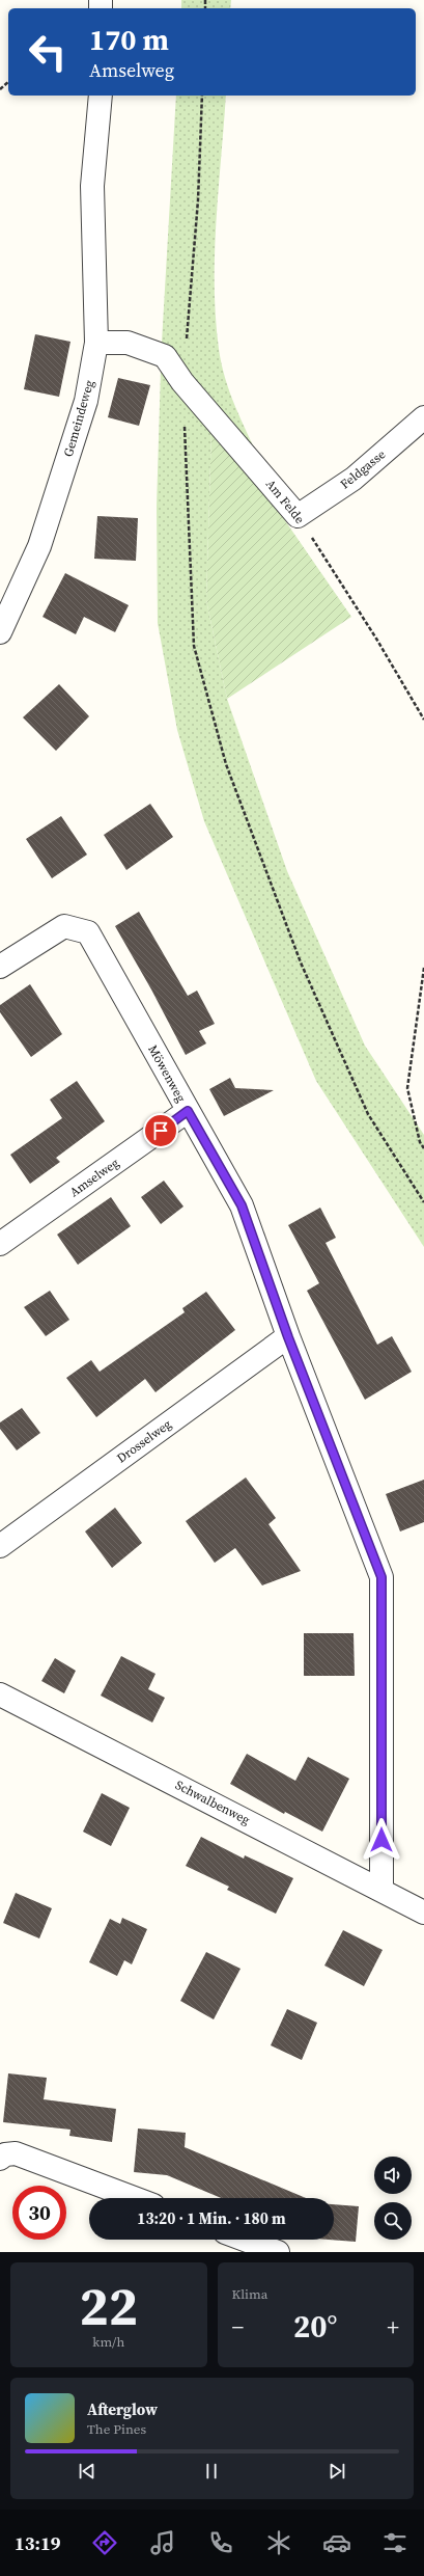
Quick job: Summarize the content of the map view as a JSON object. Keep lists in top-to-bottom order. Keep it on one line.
{"streets":{"street":["Gemeindeweg","Feldgasse","Am Felde","Möwenweg","Amselweg","Drosselweg","Schwalbenweg"]},"crossings":[["Gemeindeweg","Am Felde"],["Feldgasse","Am Felde"],["Möwenweg","Amselweg"],["Möwenweg","Drosselweg"],["Möwenweg","Schwalbenweg"]],"page":{"turn":["170 m","Amselweg"],"limit":"30","trip":"13:20 · 1 Min. · 180 m","tile":[["22","km/h"],"Klima"],"heat":["−","20°","+"],"song":["Afterglow","The Pines"],"tabs":"13:19"}}
